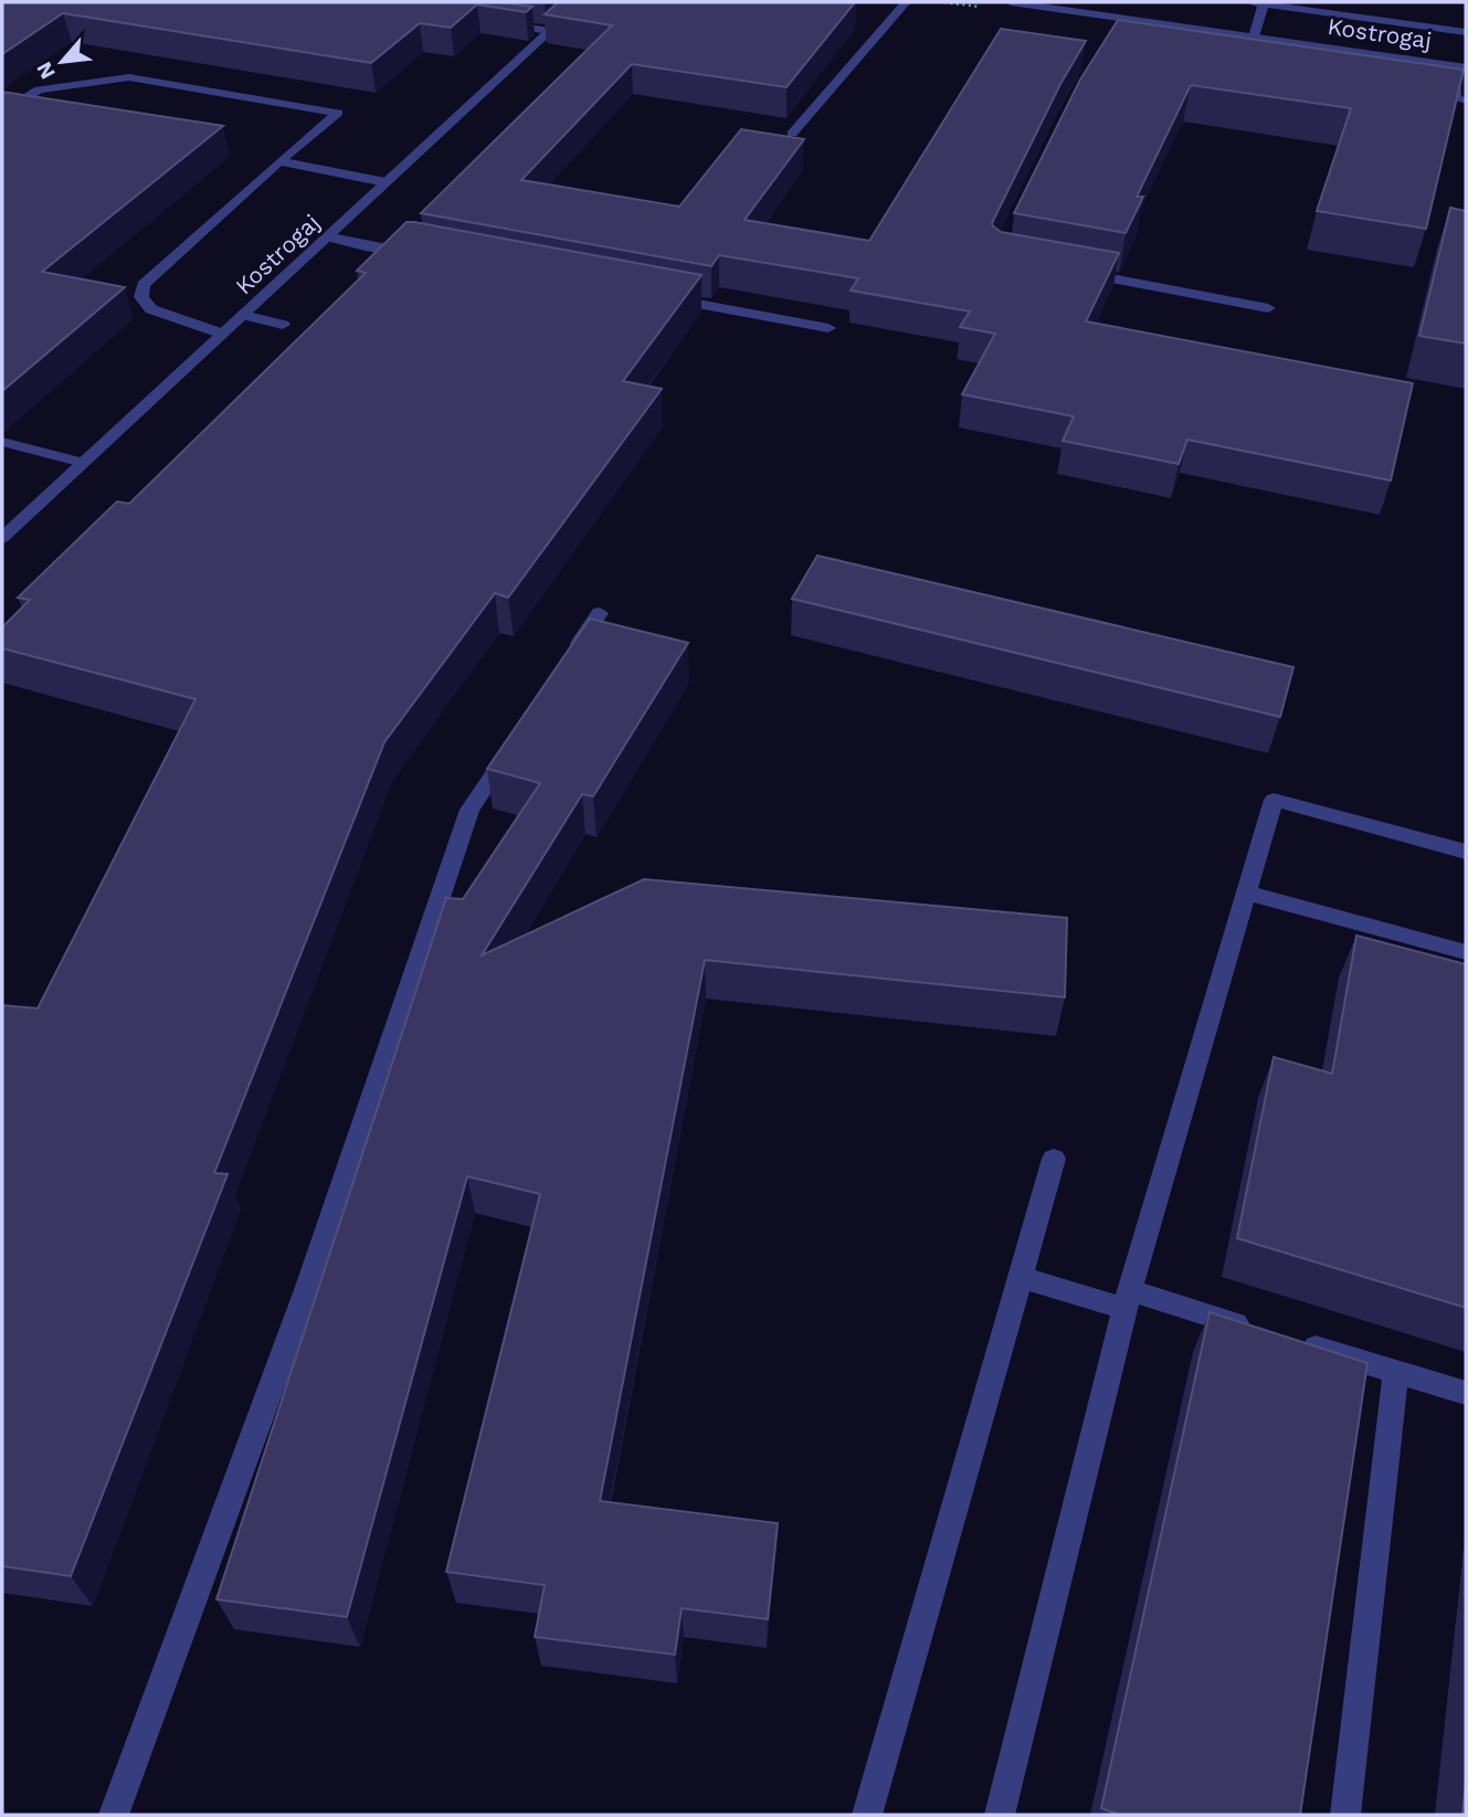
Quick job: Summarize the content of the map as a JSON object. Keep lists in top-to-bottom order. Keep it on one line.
{"streets":{"street":["Kostrogaj"]},"north":"bottom left"}
